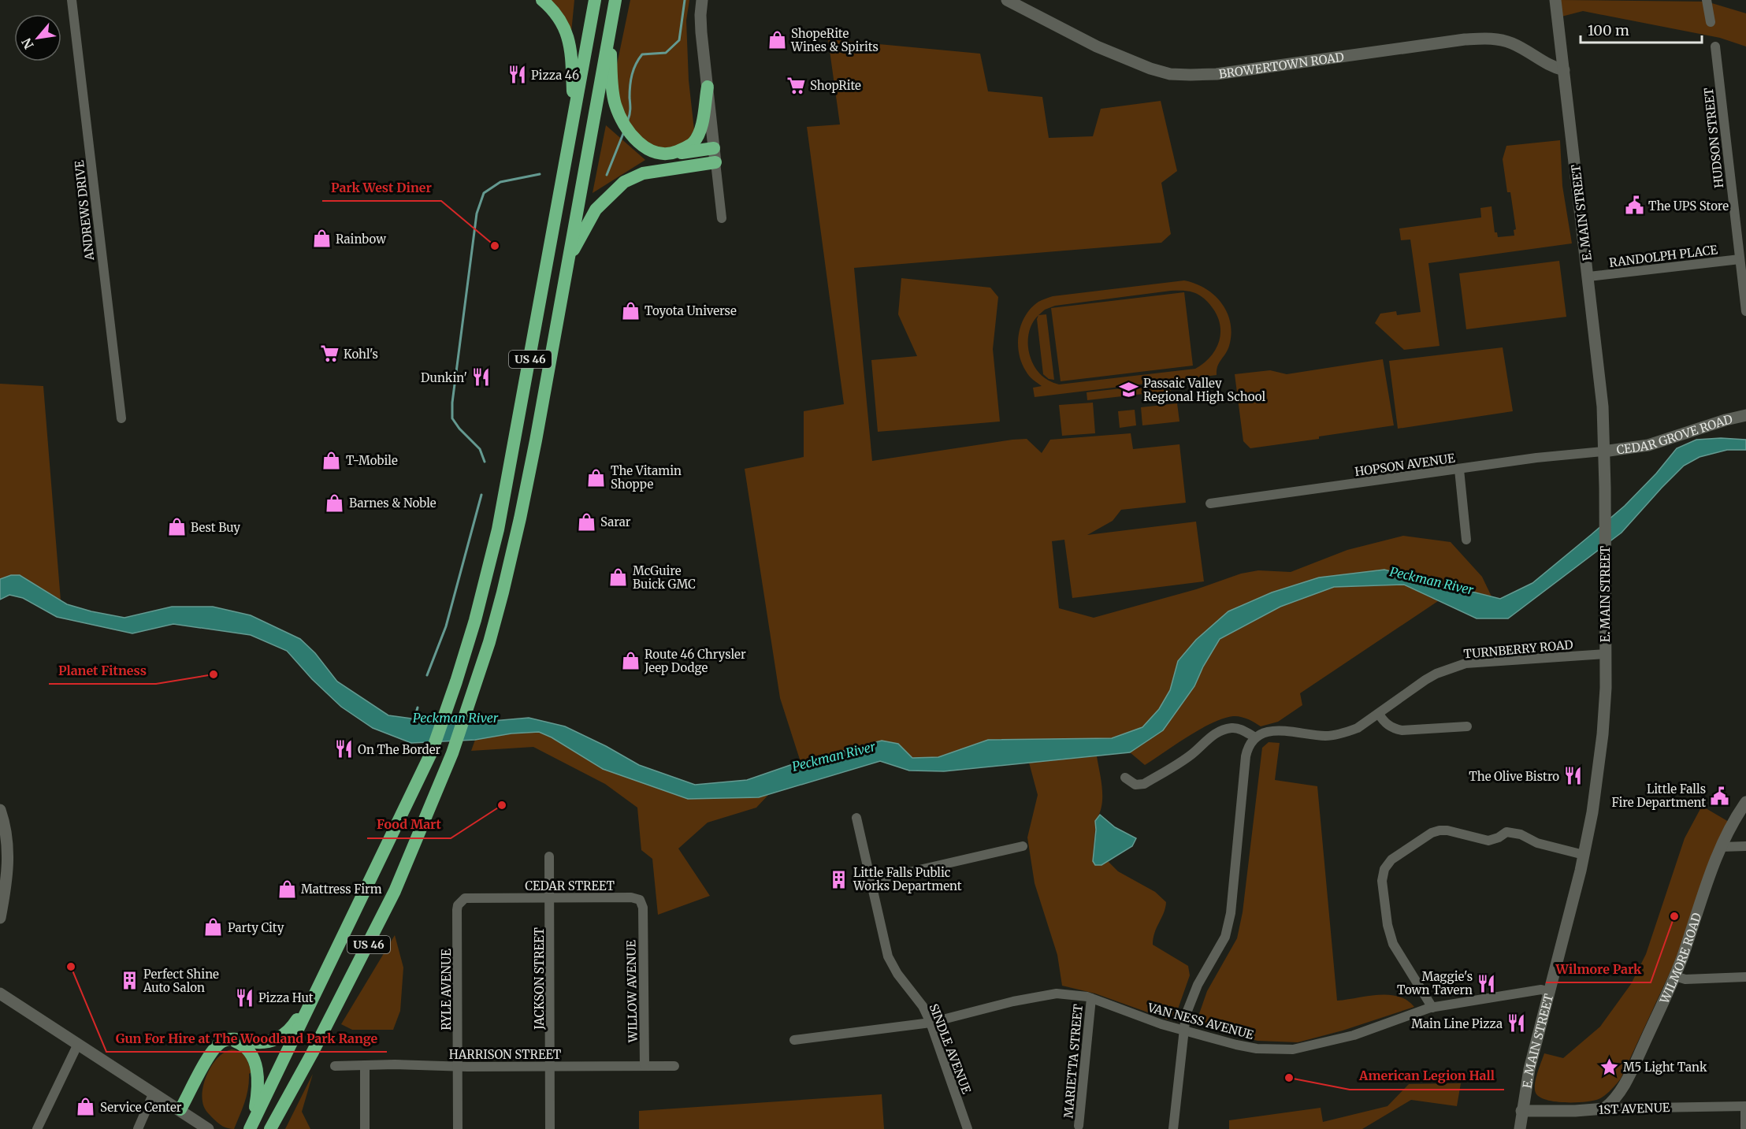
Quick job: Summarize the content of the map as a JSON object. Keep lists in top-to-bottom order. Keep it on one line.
{"streets":{"highway":["US 46"],"street":["BROWERTOWN ROAD","HUDSON STREET","ANDREWS DRIVE","E. MAIN STREET","RANDOLPH PLACE","CEDAR GROVE ROAD","HOPSON AVENUE","TURNBERRY ROAD","CEDAR STREET","WILMORE ROAD","JACKSON STREET","RYLE AVENUE","WILLOW AVENUE","VAN NESS AVENUE","SINDLE AVENUE","HARRISON STREET","MARIETTA STREET","1ST AVENUE"]},"crossings":[["BROWERTOWN ROAD","E. MAIN STREET"],["HUDSON STREET","RANDOLPH PLACE"],["E. MAIN STREET","RANDOLPH PLACE"],["E. MAIN STREET","CEDAR GROVE ROAD"],["E. MAIN STREET","HOPSON AVENUE"],["E. MAIN STREET","TURNBERRY ROAD"],["E. MAIN STREET","VAN NESS AVENUE"],["E. MAIN STREET","1ST AVENUE"],["CEDAR GROVE ROAD","HOPSON AVENUE"],["CEDAR STREET","JACKSON STREET"],["CEDAR STREET","RYLE AVENUE"],["CEDAR STREET","WILLOW AVENUE"],["WILMORE ROAD","1ST AVENUE"],["JACKSON STREET","HARRISON STREET"],["RYLE AVENUE","HARRISON STREET"],["WILLOW AVENUE","HARRISON STREET"],["VAN NESS AVENUE","SINDLE AVENUE"],["VAN NESS AVENUE","MARIETTA STREET"]],"water":["Peckman River"],"places":{"shop":["ShopeRite Wines & Spirits","Rainbow","Toyota Universe","T-Mobile","The Vitamin Shoppe","Barnes & Noble","Sarar","Best Buy","McGuire Buick GMC","Route 46 Chrysler Jeep Dodge","Mattress Firm","Party City","Service Center"],"restaurant":["Pizza 46","Dunkin'","On The Border","The Olive Bistro","Maggie's Town Tavern","Pizza Hut","Main Line Pizza"],"supermarket":["ShopRite","Kohl's"],"public building":["The UPS Store","Little Falls Fire Department"],"other":["Park West Diner","Planet Fitness","Food Mart","Wilmore Park","Gun For Hire at The Woodland Park Range","American Legion Hall"],"school or university":["Passaic Valley Regional High School"],"building":["Little Falls Public Works Department","Perfect Shine Auto Salon"],"place":["M5 Light Tank"]},"scale_bar":"100 m","north":"bottom left"}
